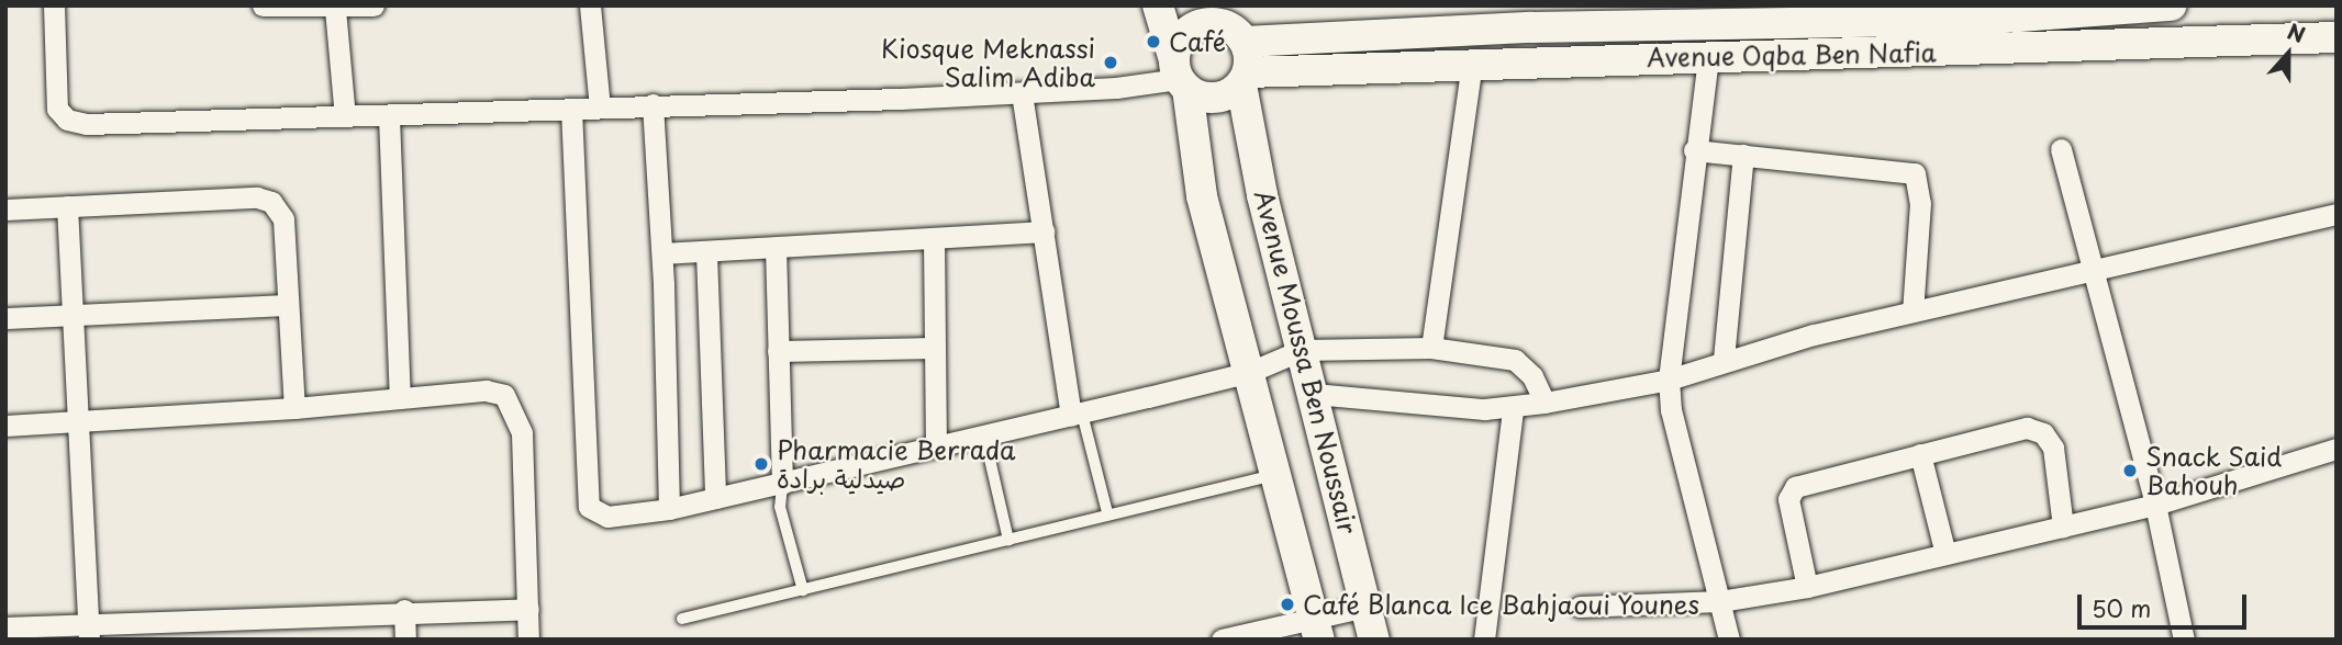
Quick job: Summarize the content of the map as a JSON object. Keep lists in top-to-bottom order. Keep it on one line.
{"streets":{"street":["Avenue Oqba Ben Nafia","Avenue Moussa Ben Noussair"]},"crossings":[["Avenue Oqba Ben Nafia","Avenue Moussa Ben Noussair"]],"places":["Café","Kiosque Meknassi Salim Adiba","Pharmacie Berrada صيدلية برادة","Snack Said Bahouh","Café Blanca Ice Bahjaoui Younes"],"scale_bar":"50 m","north":"top"}
